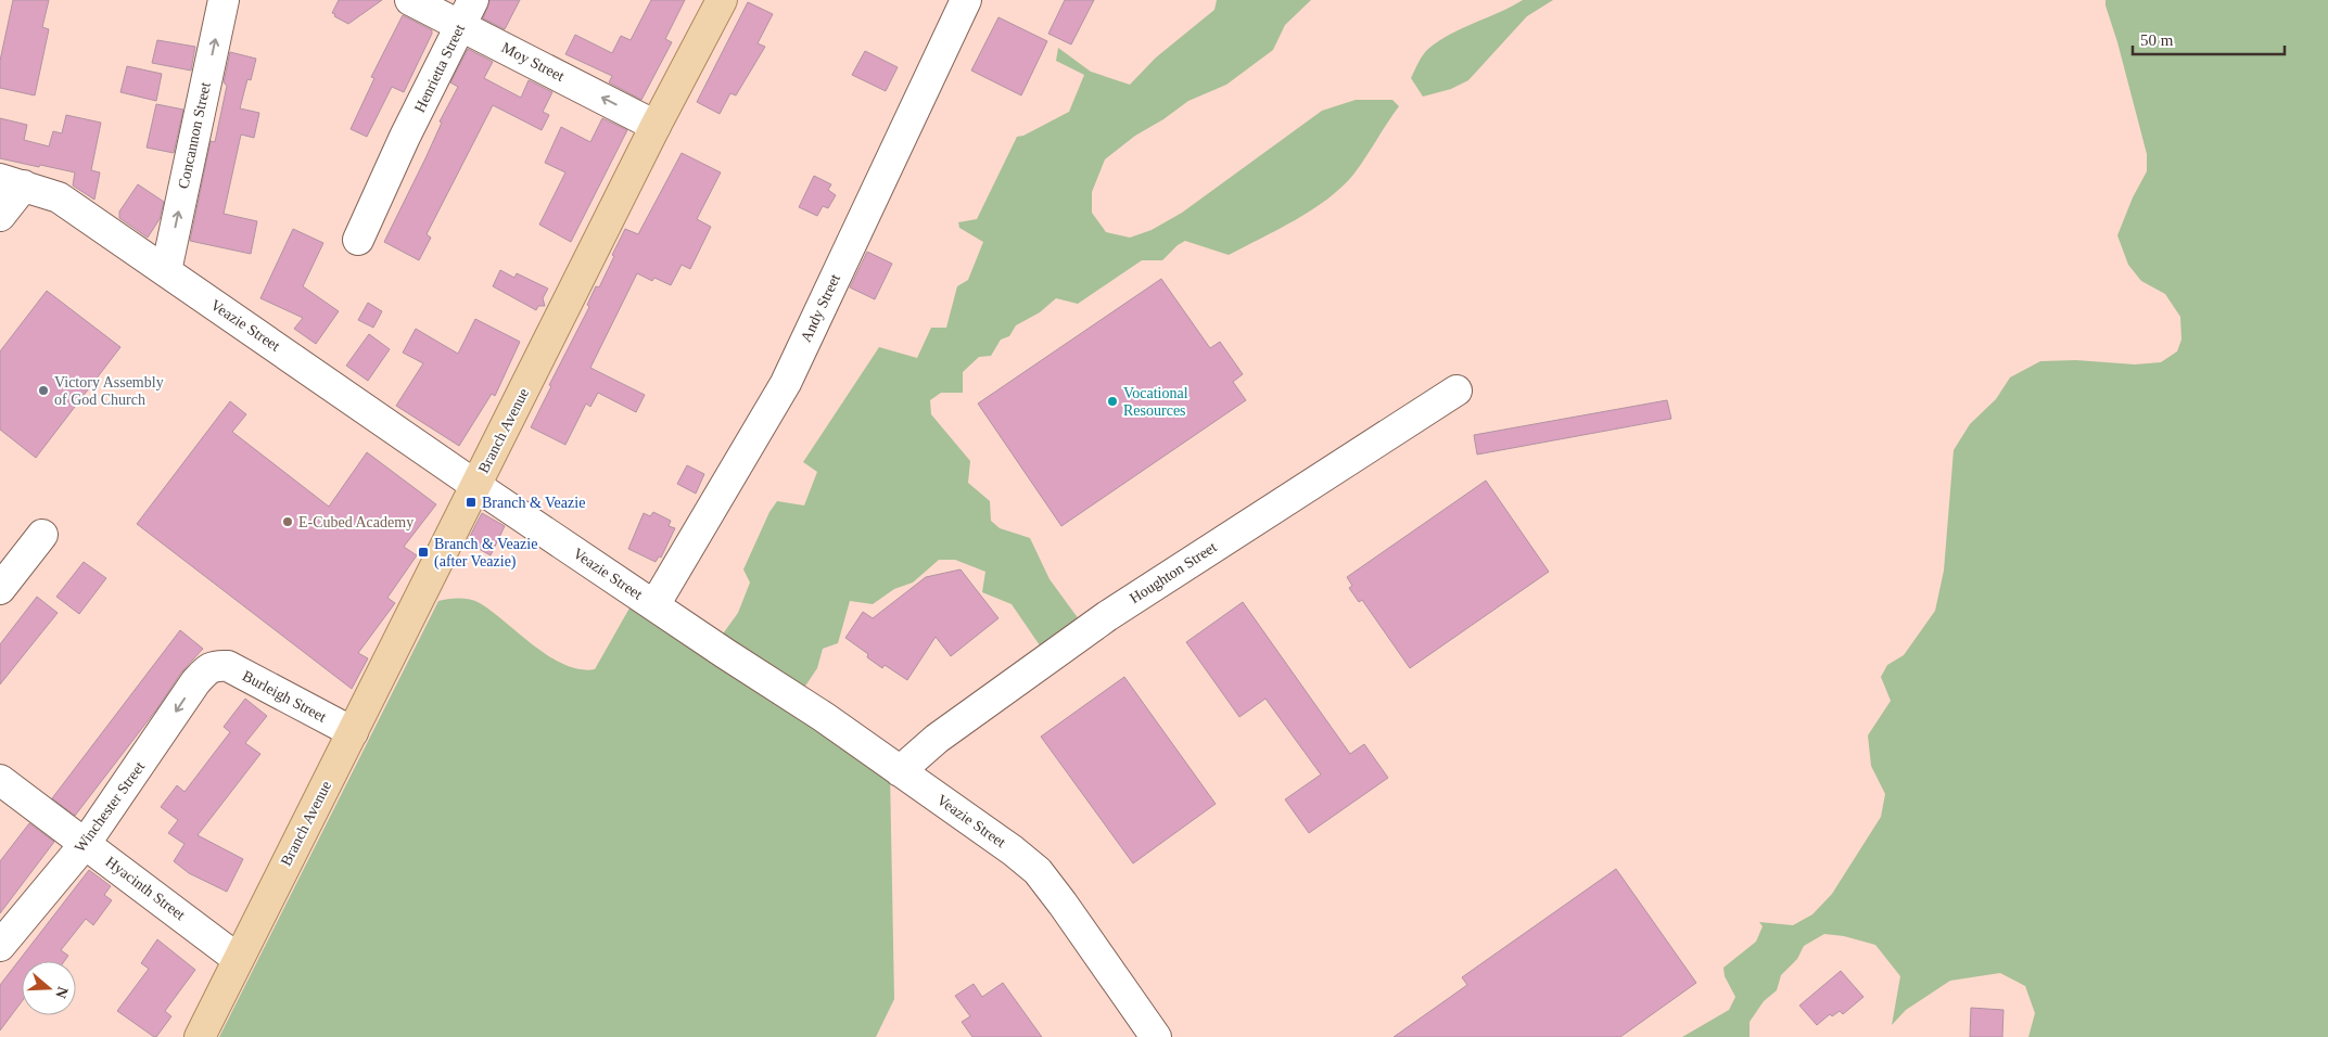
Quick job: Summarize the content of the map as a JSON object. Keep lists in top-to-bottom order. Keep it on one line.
{"streets":{"main road":["Branch Avenue"],"street":["Moy Street","Henrietta Street","Concannon Street","Andy Street","Veazie Street","Houghton Street","Burleigh Street","Winchester Street","Hyacinth Street"]},"crossings":[["Moy Street","Henrietta Street"],["Moy Street","Branch Avenue"],["Concannon Street","Veazie Street"],["Andy Street","Veazie Street"],["Veazie Street","Branch Avenue"],["Veazie Street","Houghton Street"],["Branch Avenue","Burleigh Street"],["Branch Avenue","Hyacinth Street"],["Burleigh Street","Winchester Street"],["Winchester Street","Hyacinth Street"]],"one_way":["Moy Street","Concannon Street"],"places":{"other":["Victory Assembly of God Church","Vocational Resources","E-Cubed Academy"],"transit":["Branch & Veazie","Branch & Veazie (after Veazie)"]},"scale_bar":"50 m","north":"right"}
